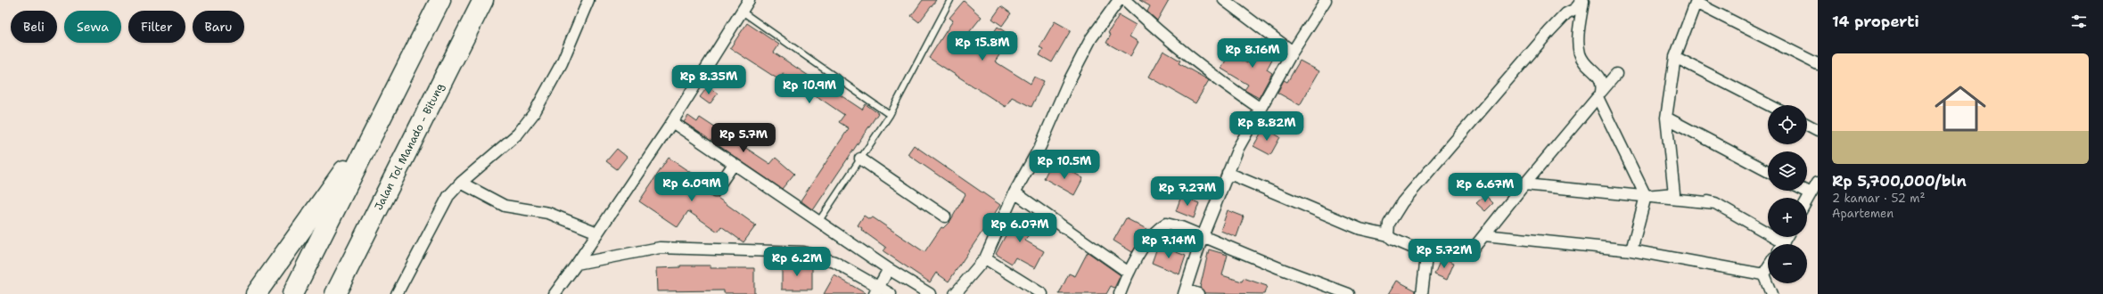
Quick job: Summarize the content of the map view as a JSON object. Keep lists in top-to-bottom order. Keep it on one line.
{"streets":{"highway":["Jalan Tol Manado - Bitung"]},"page":{"heading":"14 properti","chip":["Beli","Sewa","Filter","Baru"],"price":["Rp 15.8M","Rp 8.16M","Rp 8.35M","Rp 10.9M","Rp 8.82M","Rp 5.7M","Rp 10.5M","Rp 6.09M","Rp 6.67M","Rp 7.27M","Rp 6.07M","Rp 7.14M","Rp 5.72M","Rp 6.2M"],"list":[{"name":"Rp 5,700,000/bln","note":"2 kamar · 52 m² · Apartemen"}],"map_buttons":["+","−"]}}
